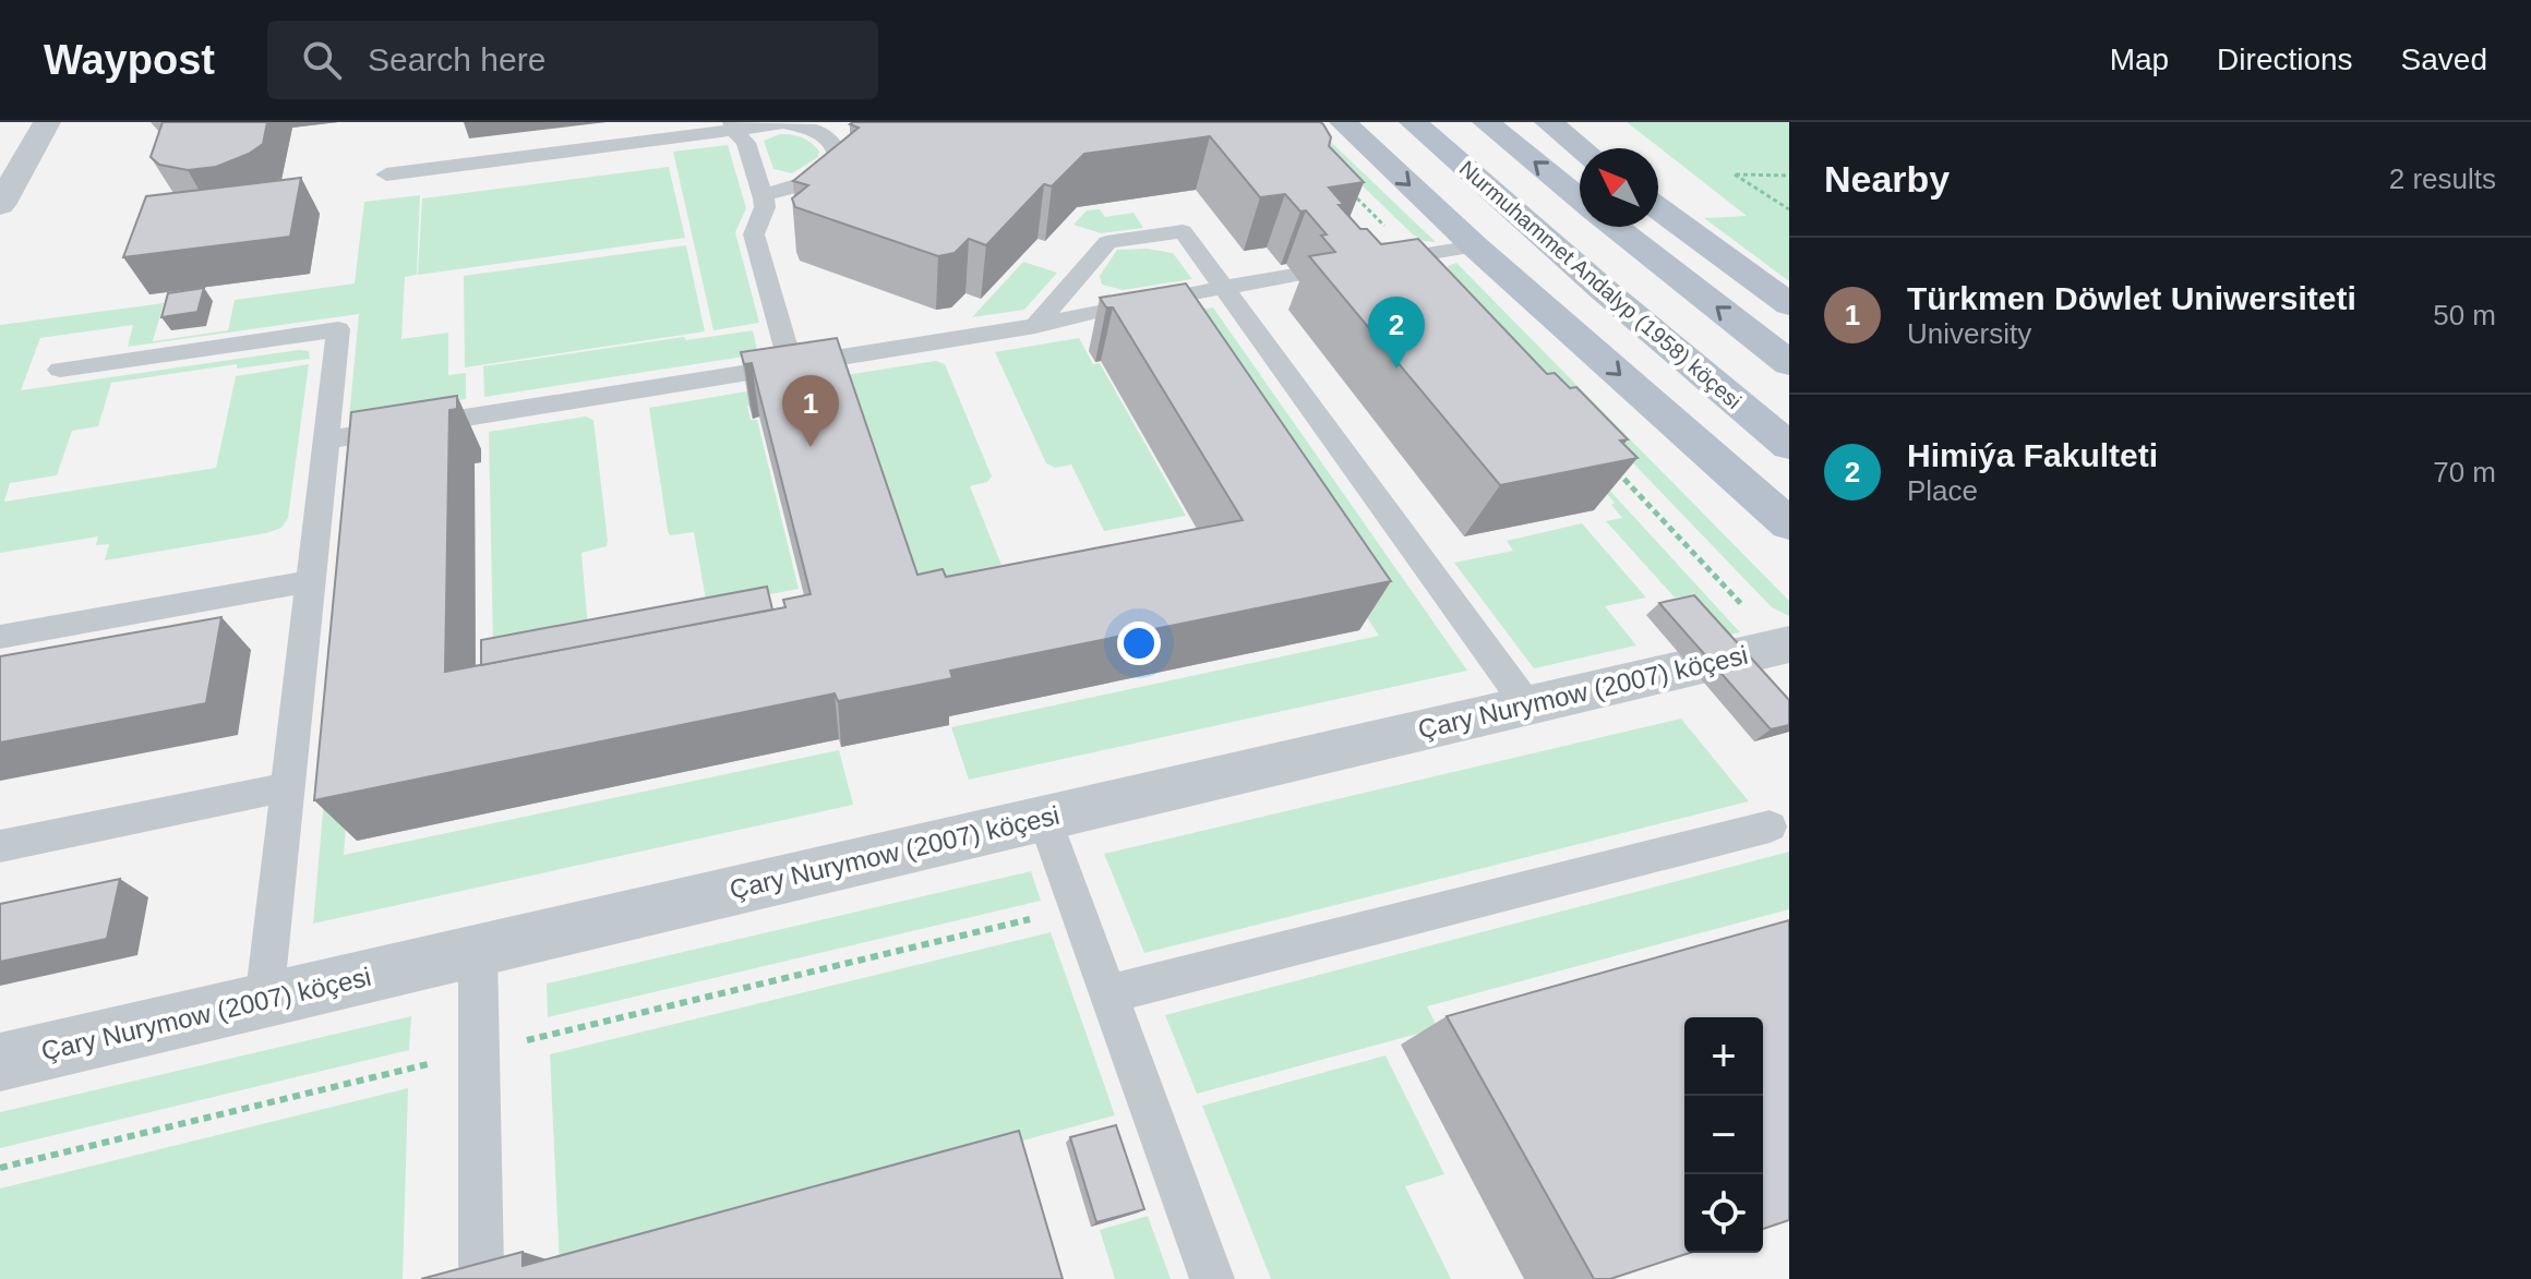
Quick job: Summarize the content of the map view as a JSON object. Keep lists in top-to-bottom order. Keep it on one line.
{"streets":{"main road":["Nurmuhammet Andalyp (1958) köçesi"],"street":["Çary Nurymow (2007) köçesi"]},"north":"top left","page":{"header":"Waypost","search":"Search here","nav":["Map","Directions","Saved"],"heading":["Nearby","2 results"],"list":[{"mark":"1","name":"Türkmen Döwlet Uniwersiteti","note":"University","value":"50 m"},{"mark":"2","name":"Himiýa Fakulteti","note":"Place","value":"70 m"}],"pins":["2","1"],"map_buttons":["+","−"]}}
